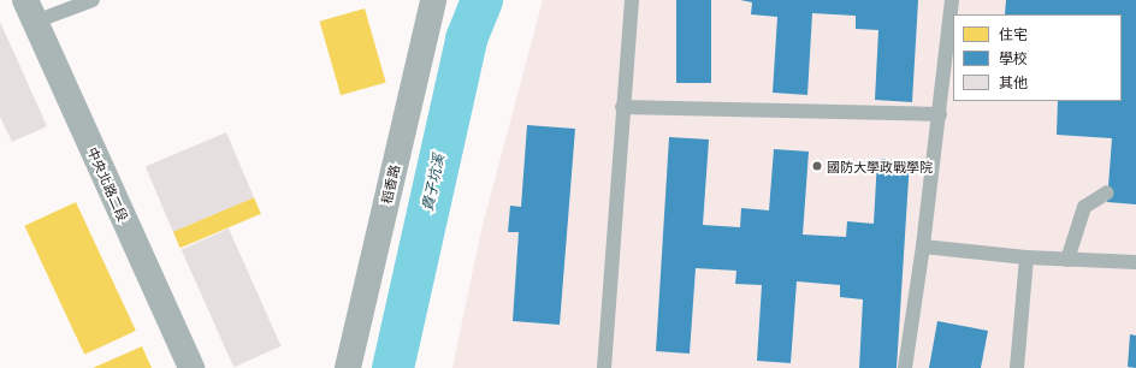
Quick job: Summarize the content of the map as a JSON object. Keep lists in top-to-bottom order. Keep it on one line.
{"streets":{"street":["中央北路二段","稻香路"]},"water":["貴子坑溪"],"places":["國防大學政戰學院"],"legend":["住宅","學校","其他"]}
